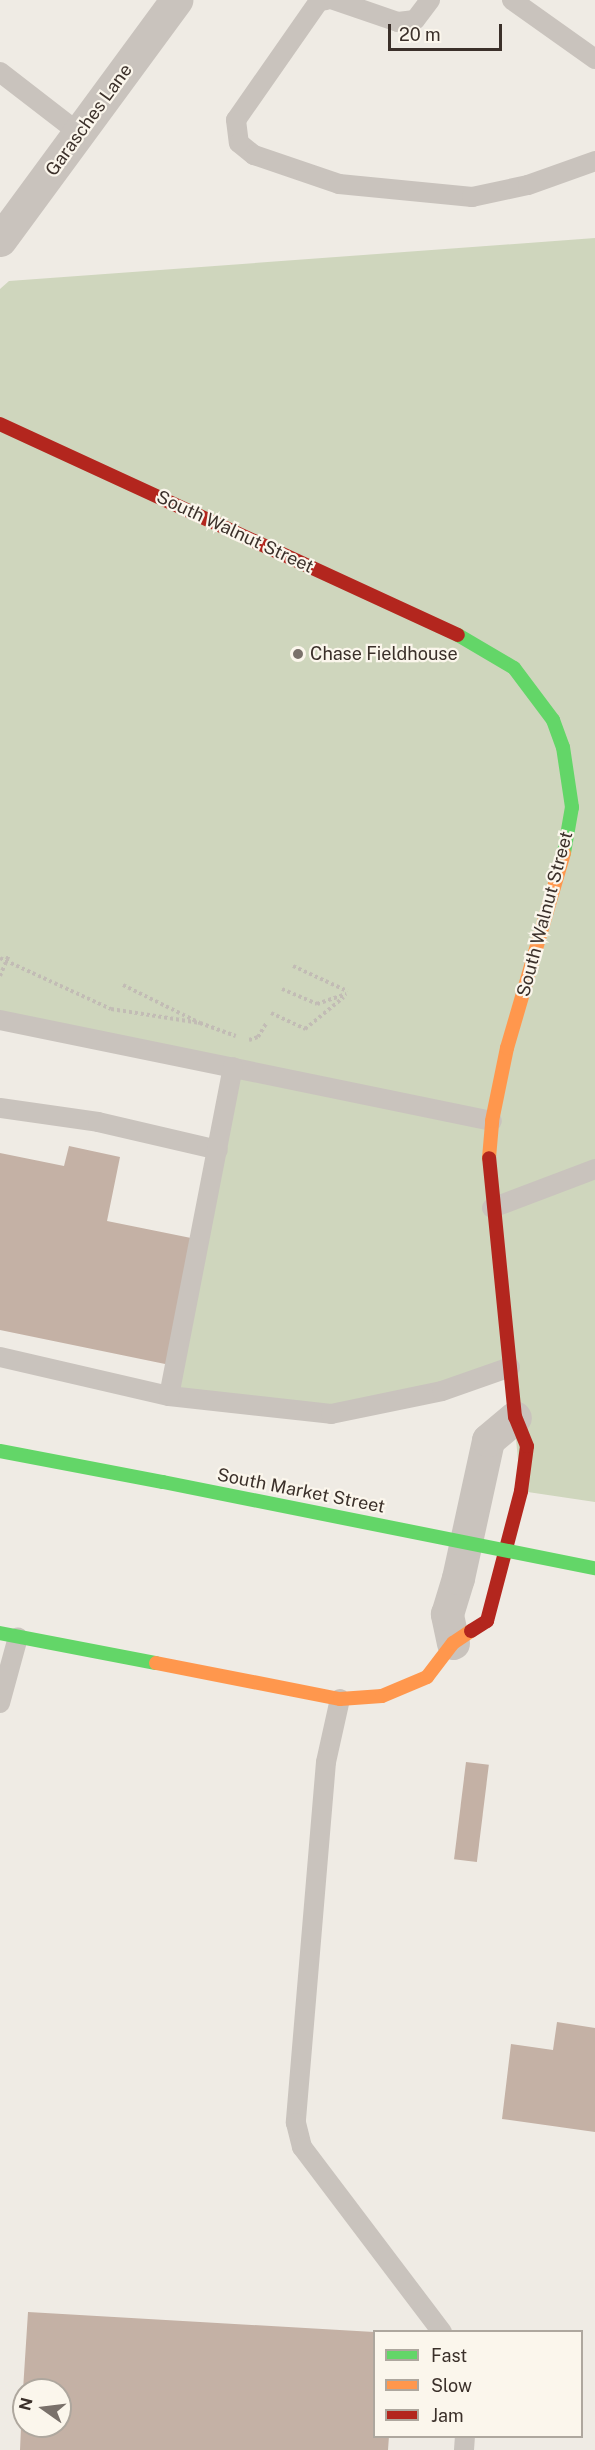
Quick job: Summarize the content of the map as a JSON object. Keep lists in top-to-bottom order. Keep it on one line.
{"streets":{"street":["Garasches Lane","South Walnut Street","South Market Street"]},"places":["Chase Fieldhouse"],"legend":["Fast","Slow","Jam"],"scale_bar":"20 m","north":"left"}
